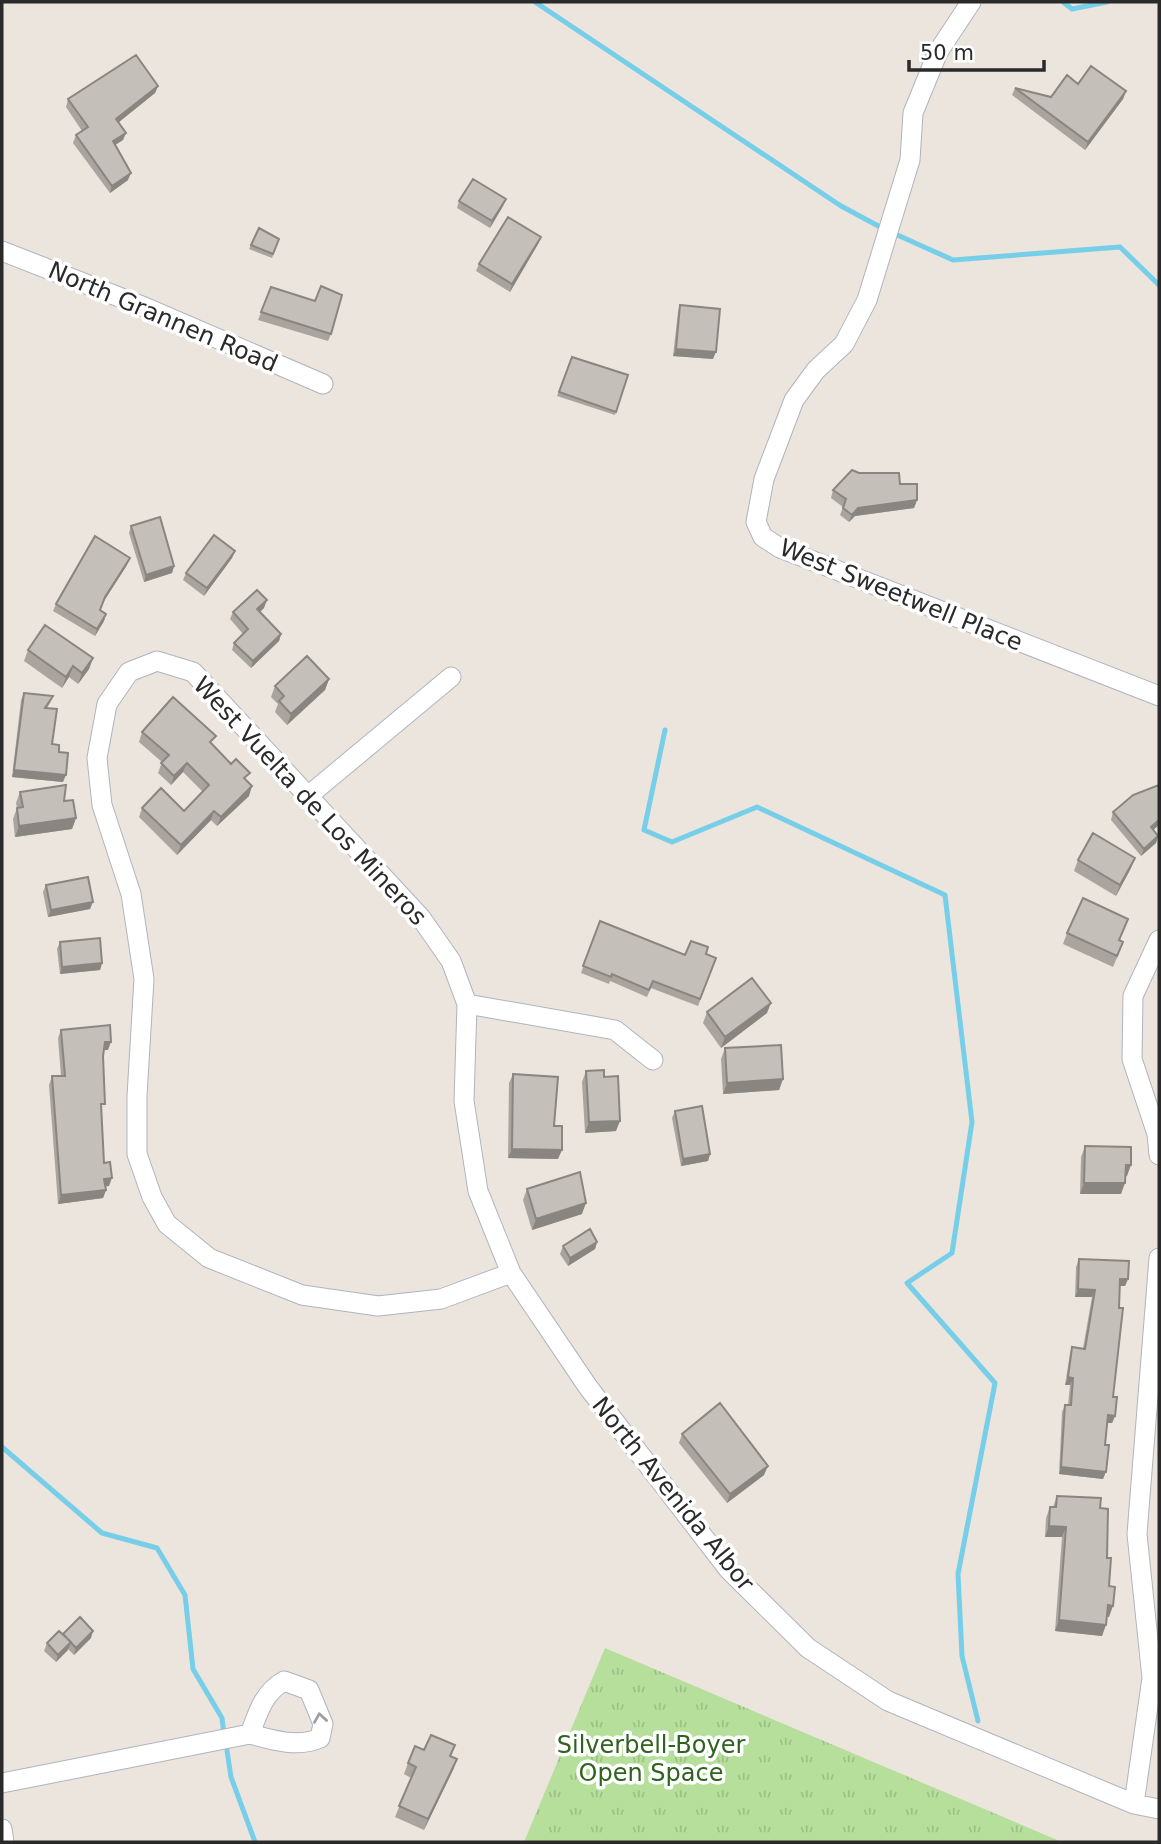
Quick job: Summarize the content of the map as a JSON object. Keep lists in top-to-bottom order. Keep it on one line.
{"streets":{"street":["North Grannen Road","West Sweetwell Place","West Vuelta de Los Mineros","North Avenida Albor"]},"crossings":[["West Vuelta de Los Mineros","North Avenida Albor"]],"parks":["Silverbell-Boyer Open Space"],"scale_bar":"50 m"}
